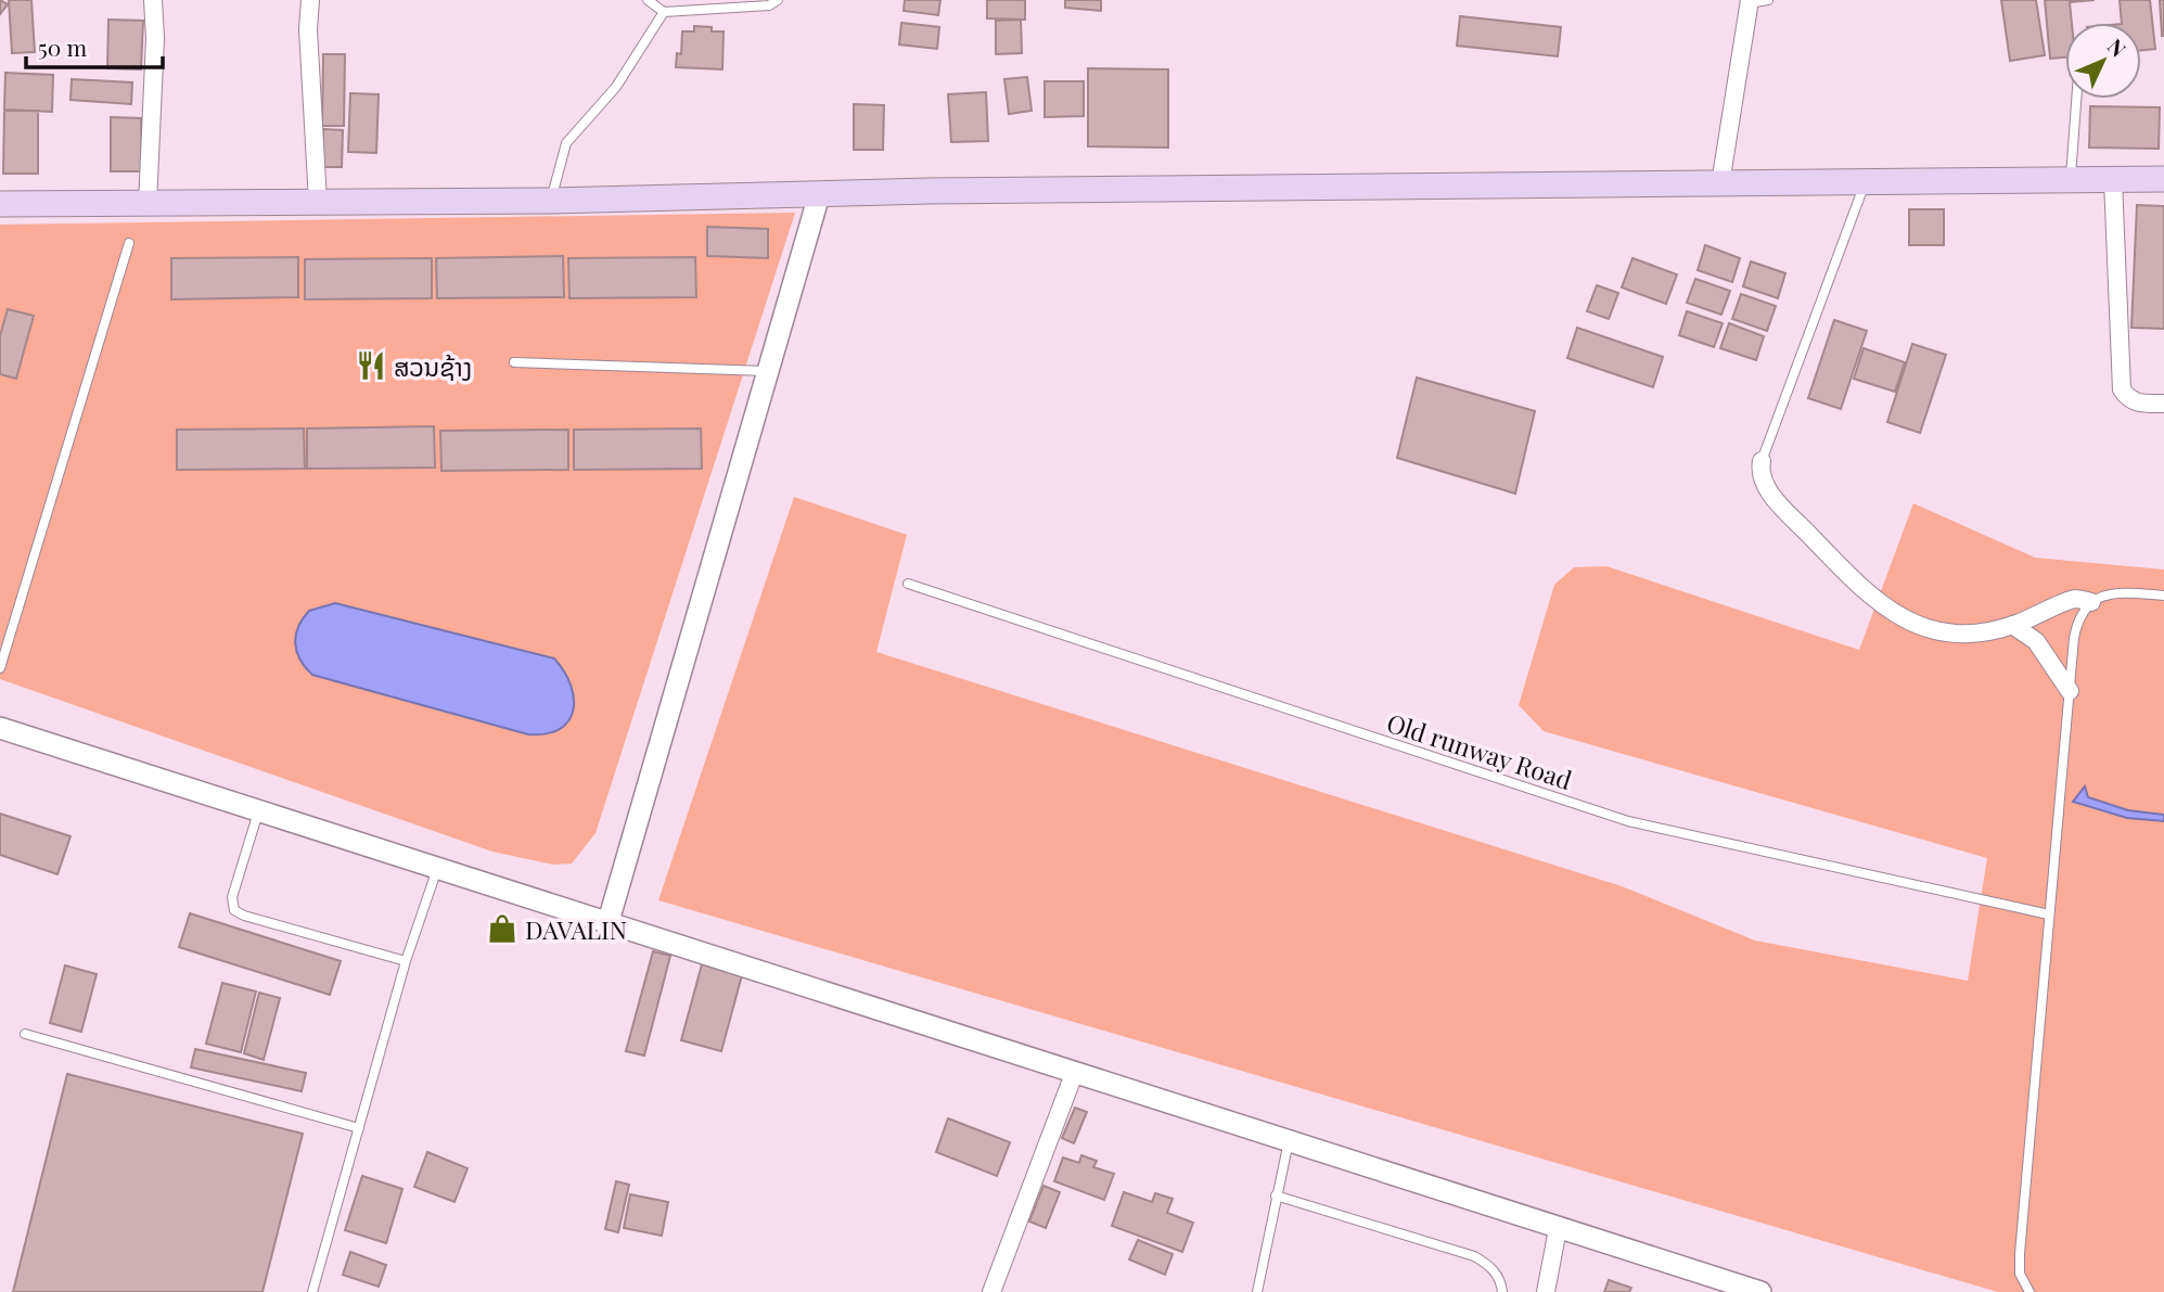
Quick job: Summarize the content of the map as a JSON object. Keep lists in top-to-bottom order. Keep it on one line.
{"streets":{"lane":["Old runway Road"]},"places":{"restaurant":["ສວນຊ້າງ"],"shop":["DAVALIN"]},"scale_bar":"50 m","north":"top right"}
